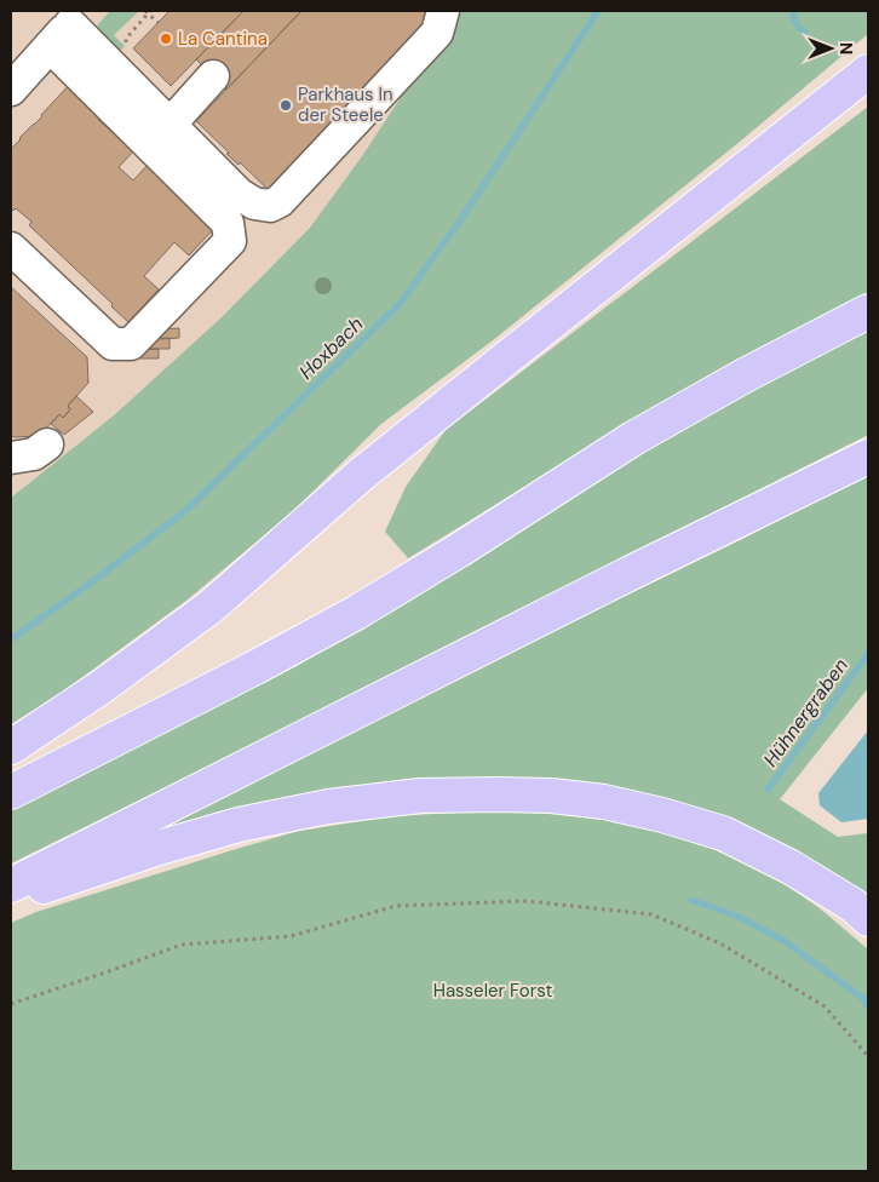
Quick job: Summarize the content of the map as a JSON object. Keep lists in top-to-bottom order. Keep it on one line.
{"water":["Hoxbach","Hühnergraben"],"parks":["Hasseler Forst"],"places":["La Cantina","Parkhaus In der Steele"],"north":"right"}
